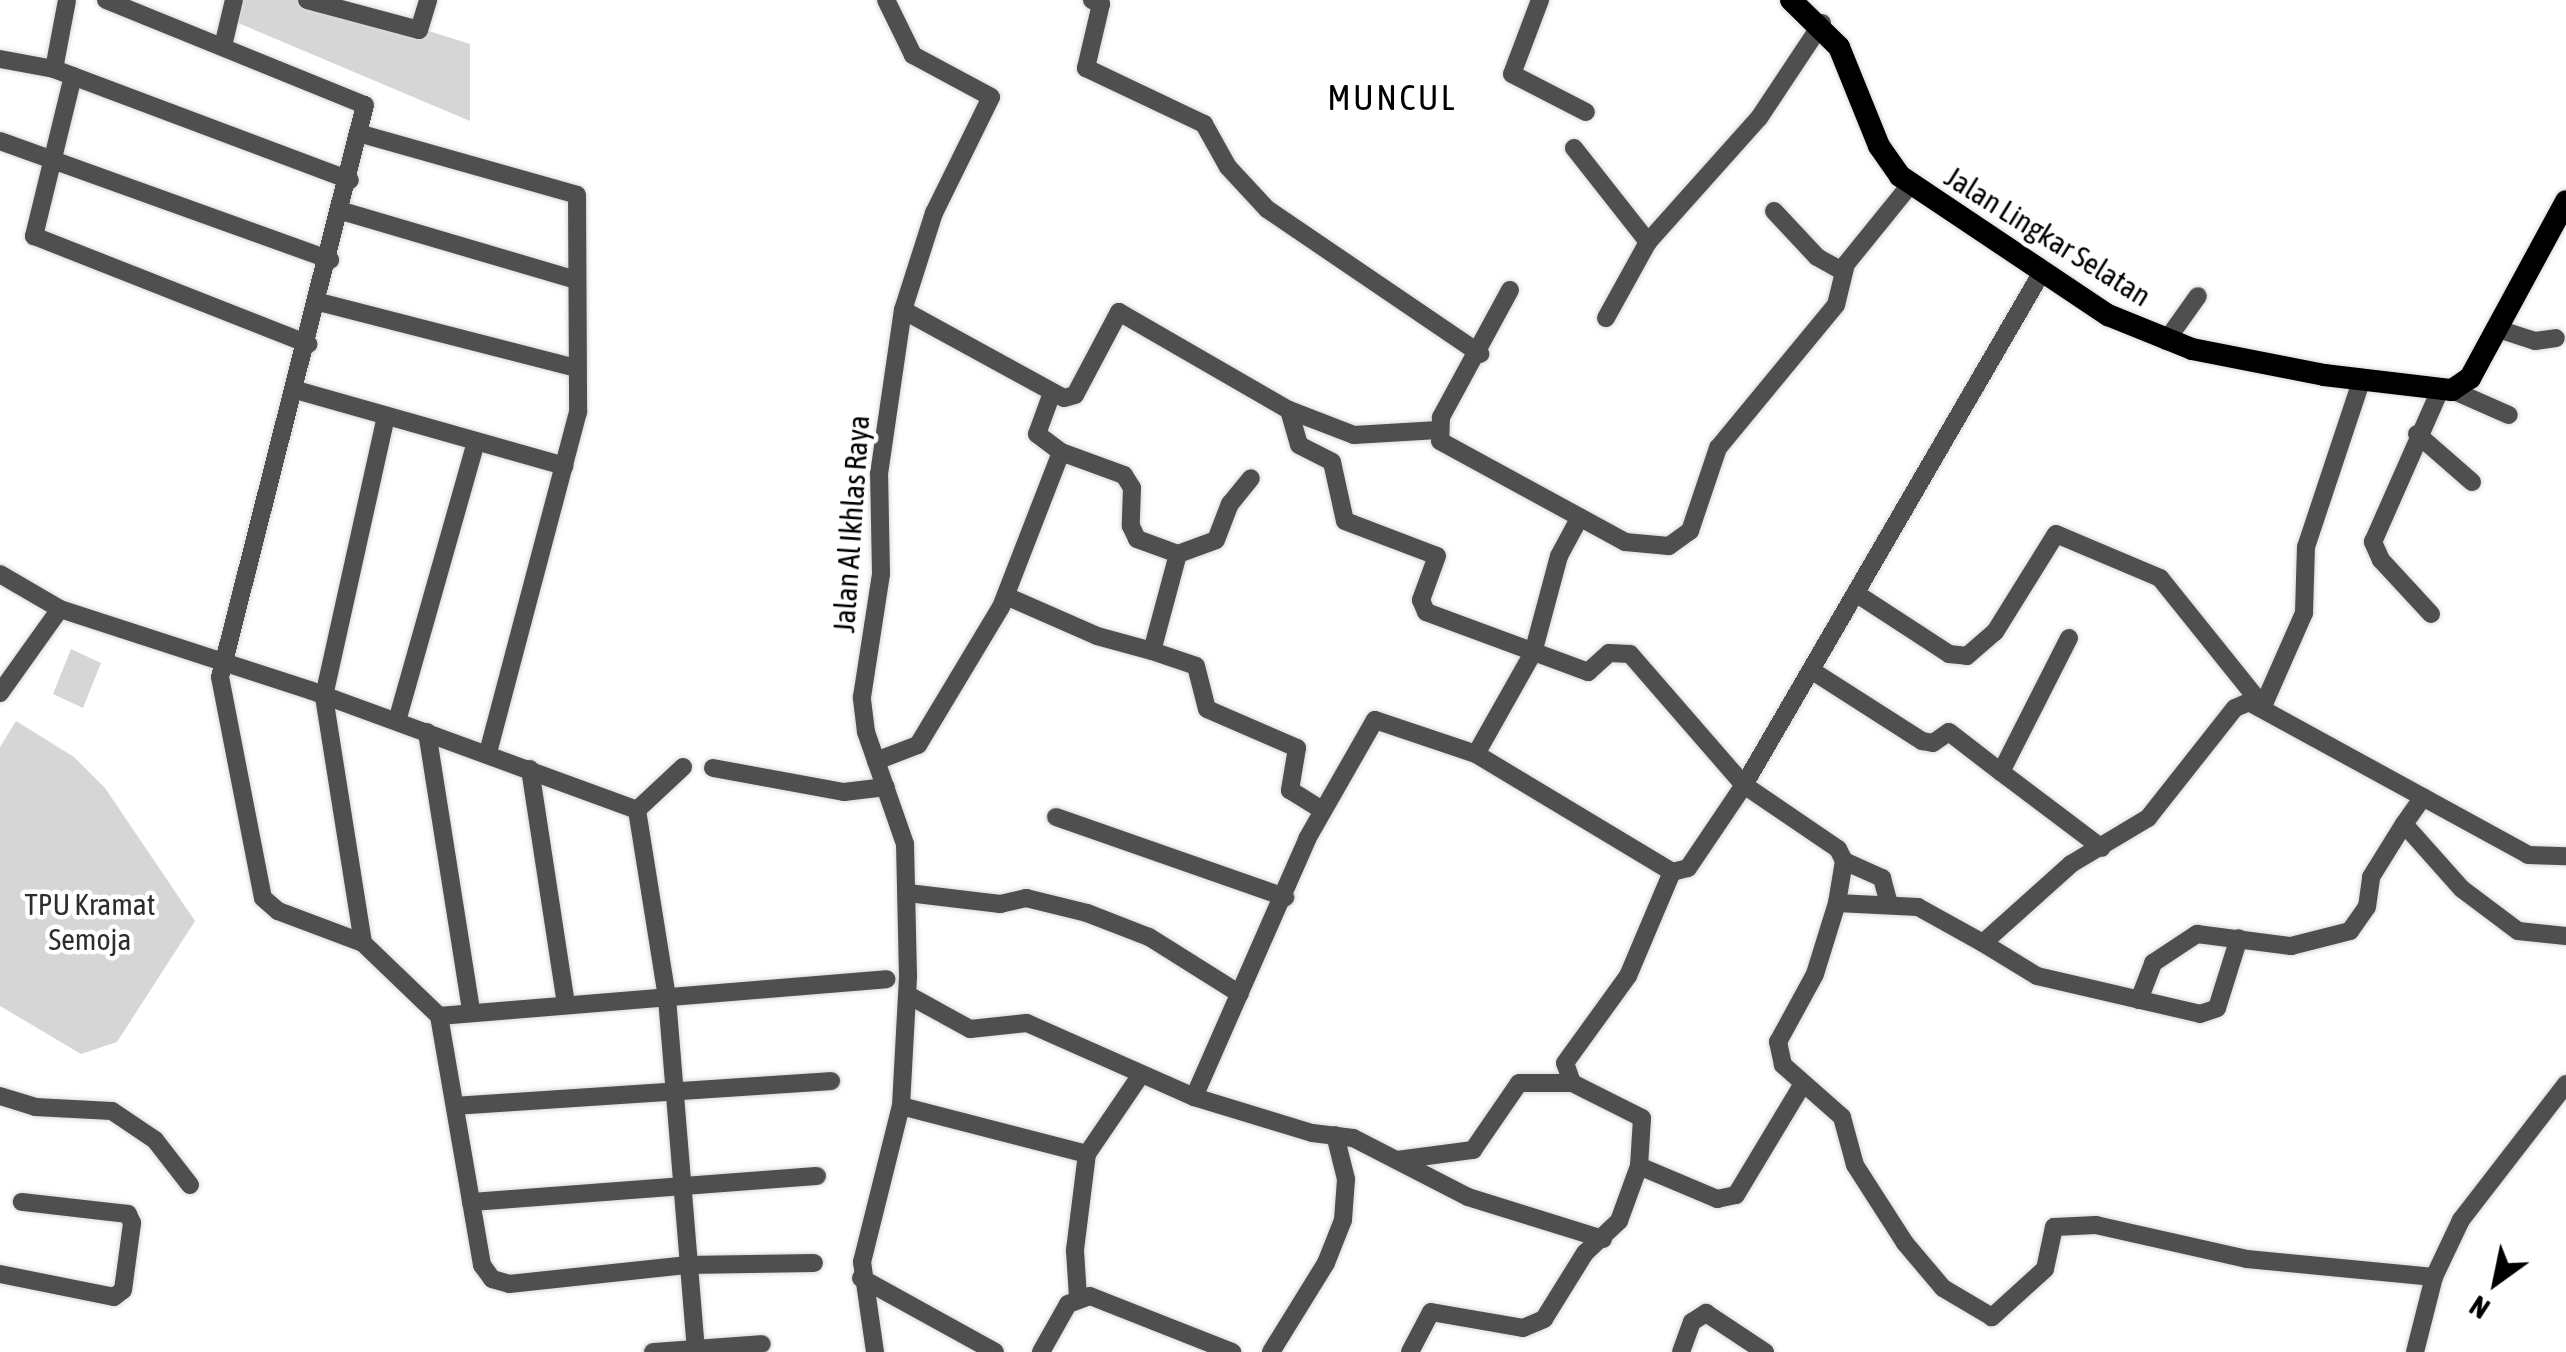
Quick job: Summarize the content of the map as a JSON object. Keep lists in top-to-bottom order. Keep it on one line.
{"streets":{"main road":["Jalan Lingkar Selatan"],"street":["Jalan Al Ikhlas Raya"]},"districts":["MUNCUL"],"parks":["TPU Kramat Semoja"],"north":"bottom left"}
